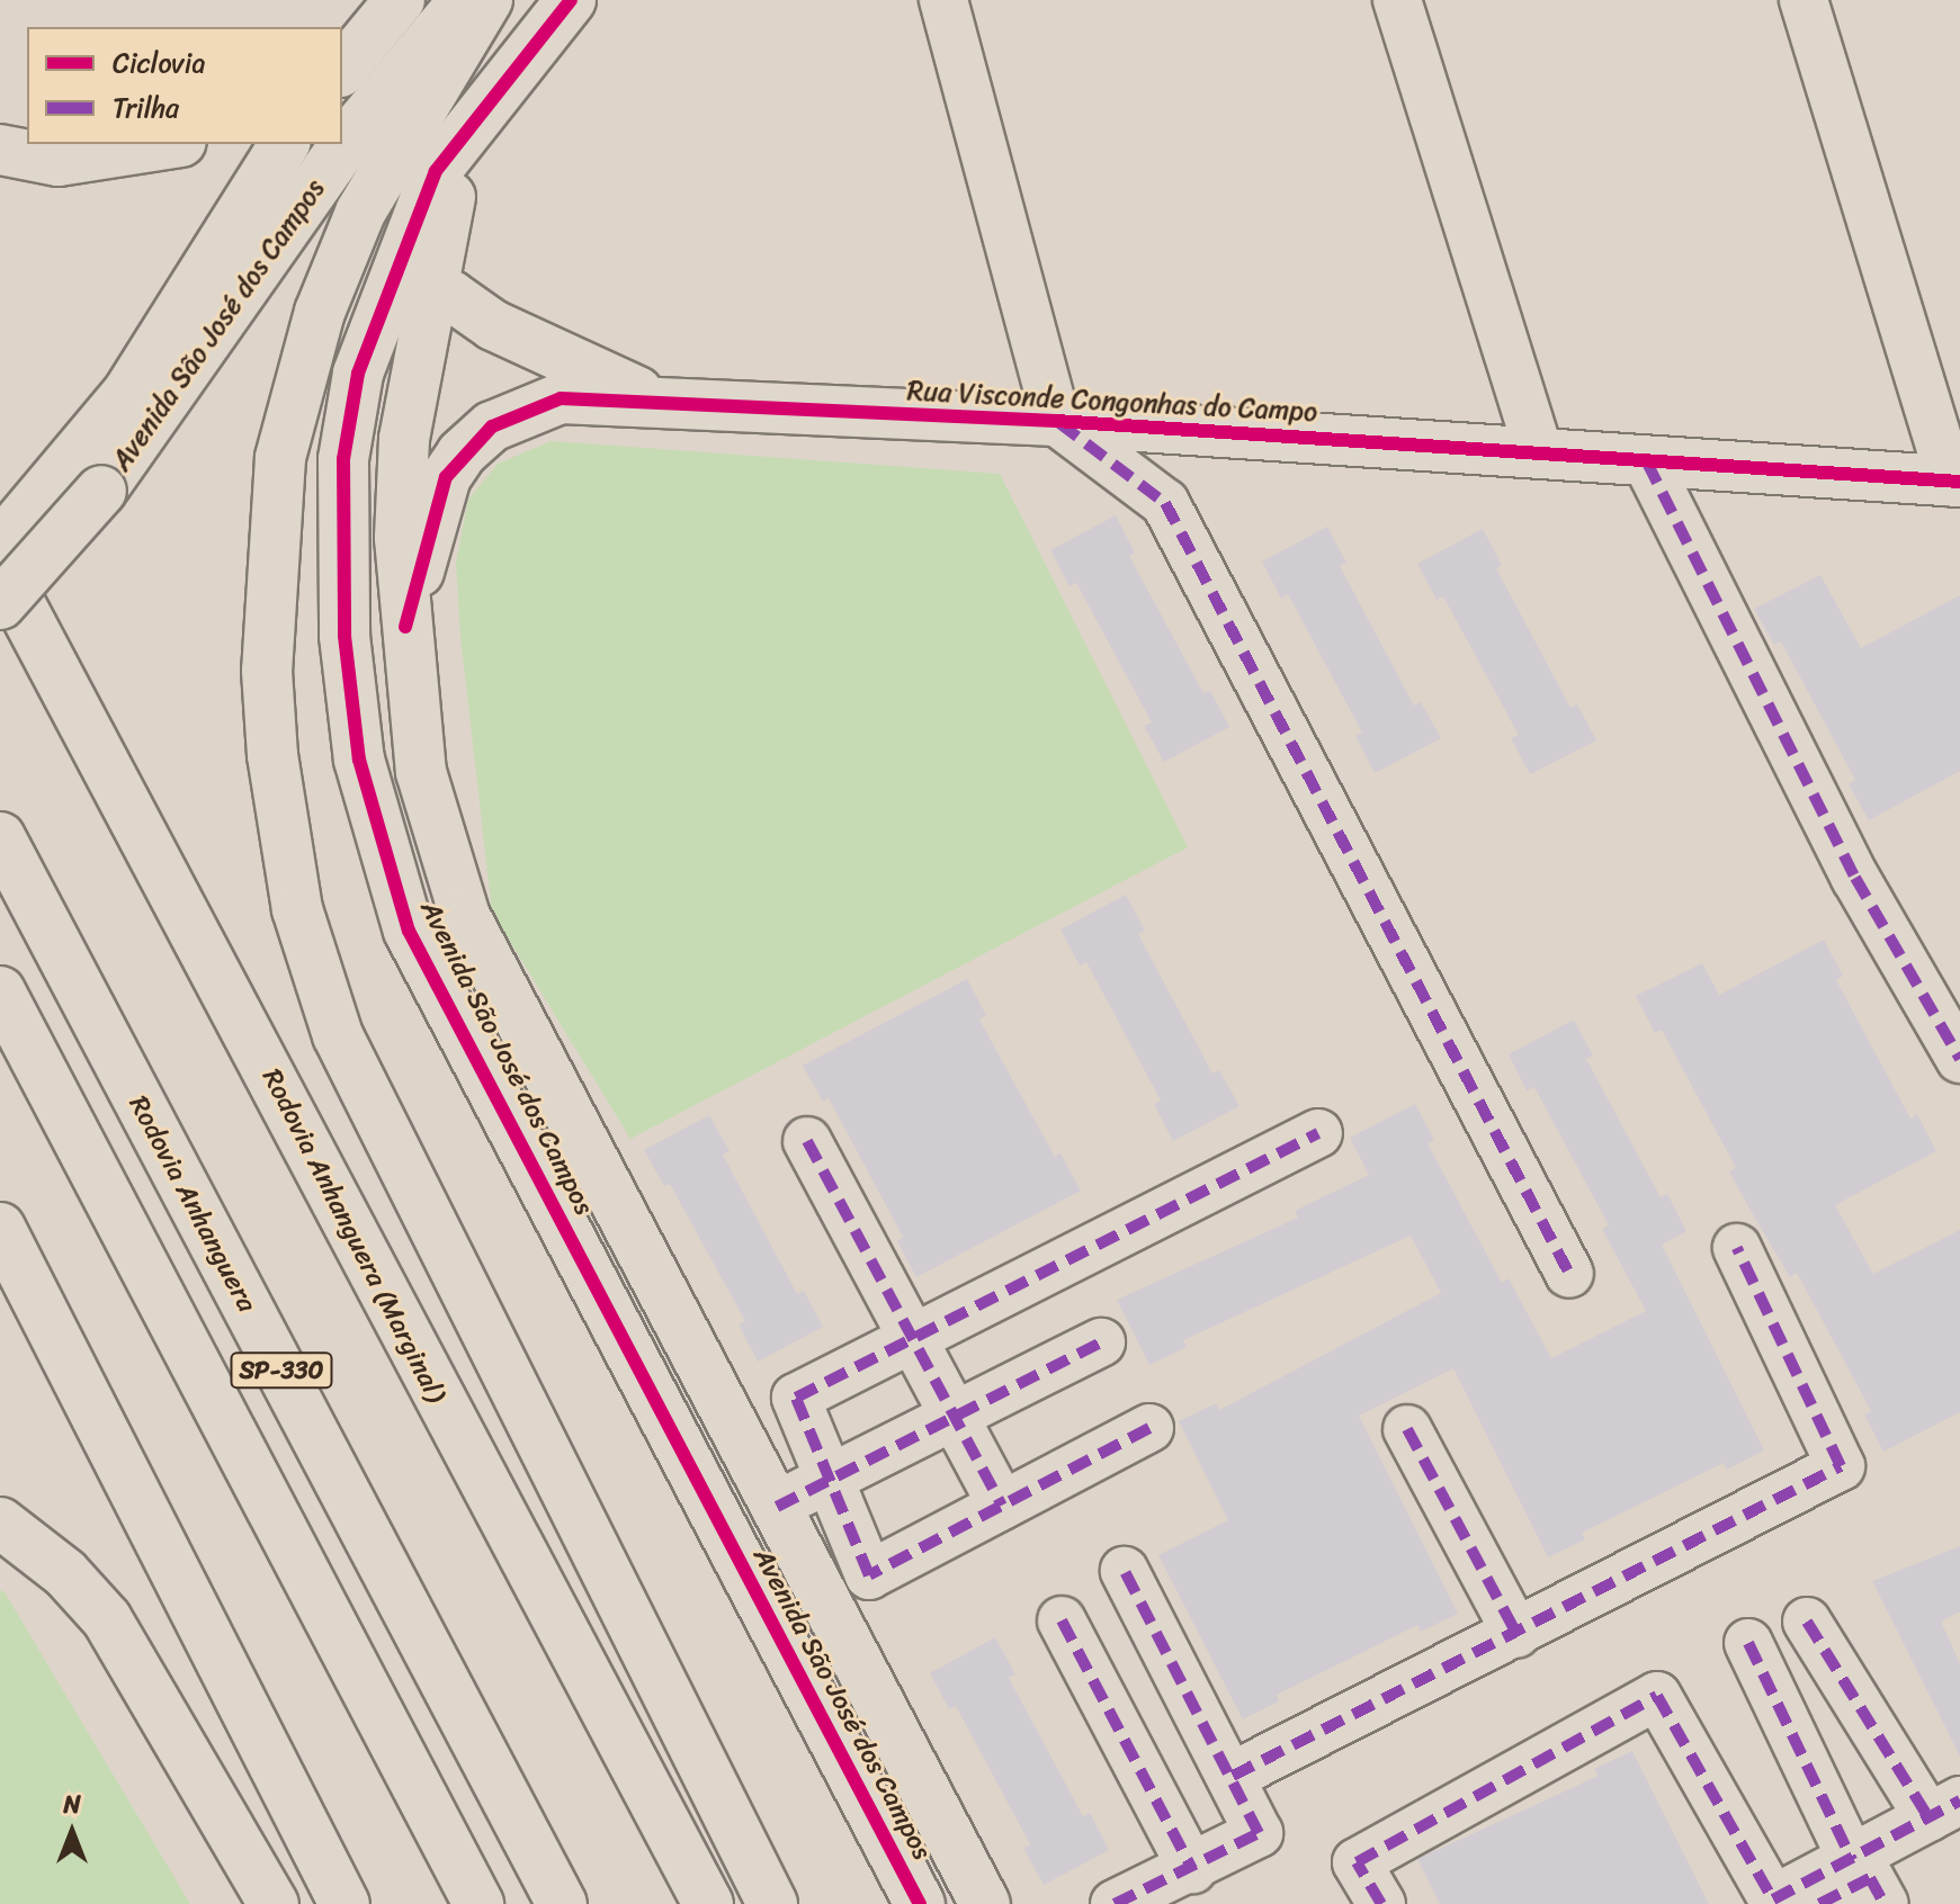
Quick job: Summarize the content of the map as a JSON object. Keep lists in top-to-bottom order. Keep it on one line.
{"streets":{"main road":["Avenida São José dos Campos","Rua Visconde Congonhas do Campo","Rodovia Anhanguera","Rodovia Anhanguera (Marginal)","SP-330"]},"crossings":[["Avenida São José dos Campos","Rua Visconde Congonhas do Campo"]],"legend":["Ciclovia","Trilha"],"north":"top"}
